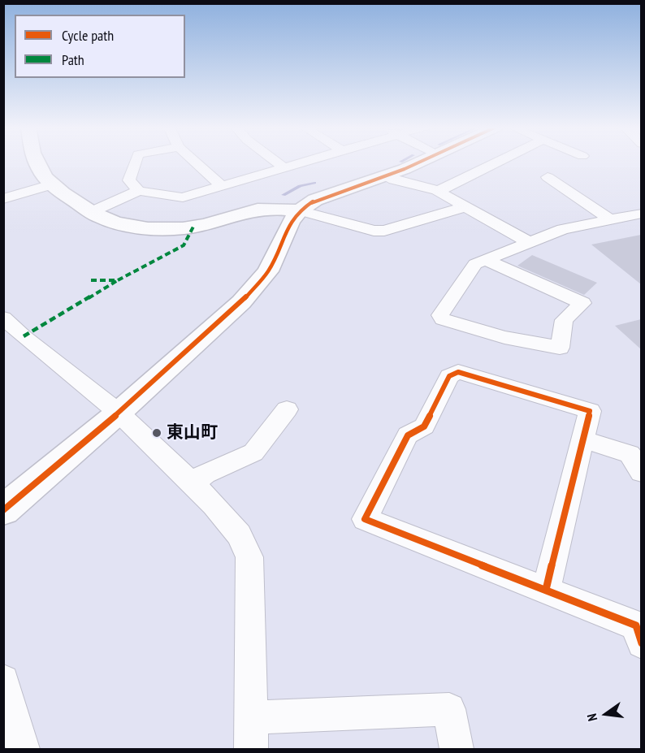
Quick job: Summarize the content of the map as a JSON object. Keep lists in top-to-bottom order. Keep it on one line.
{"places":["東山町"],"legend":["Cycle path","Path"],"north":"left"}
